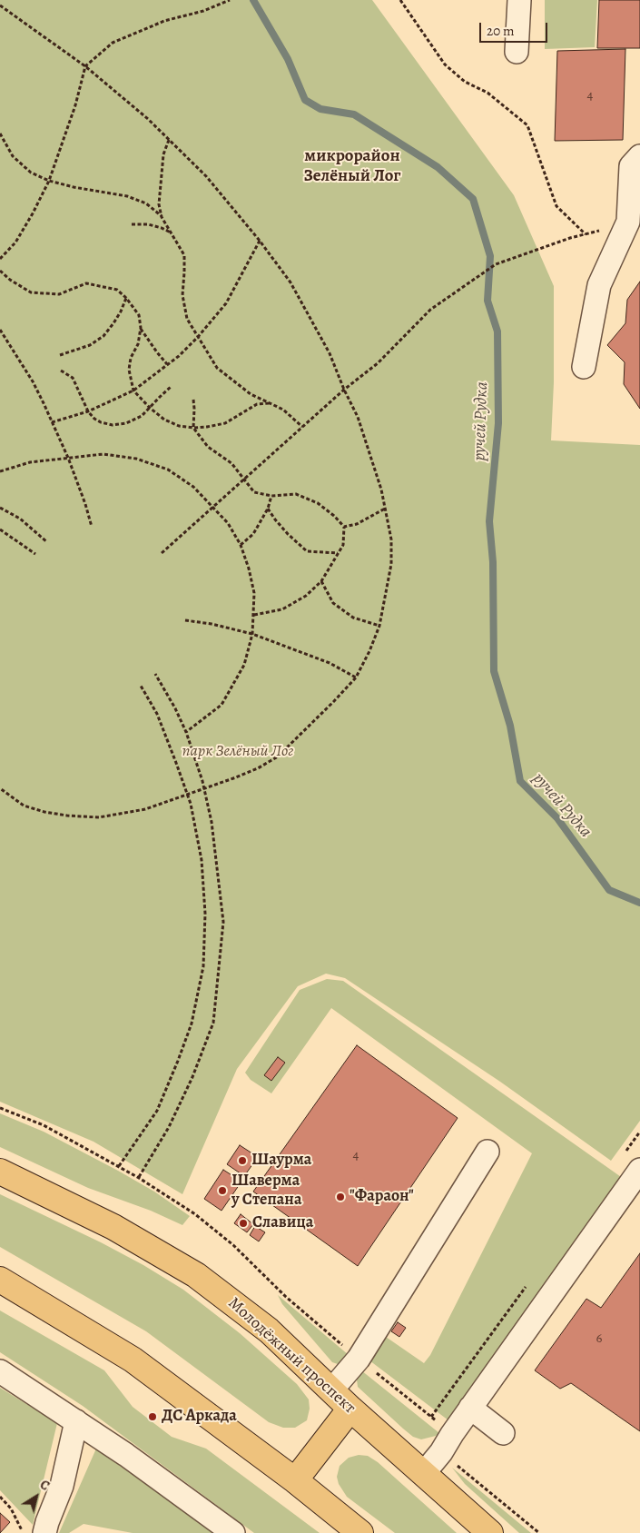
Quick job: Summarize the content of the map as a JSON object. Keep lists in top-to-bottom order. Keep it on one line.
{"streets":{"main road":["Молодёжный проспект"]},"districts":["микрорайон Зелёный Лог"],"water":["ручей Рудка"],"parks":["парк Зелёный Лог"],"places":["Шаурма","Шаверма у Степана","\"Фараон\"","Славица","ДС Аркада"],"house_numbers":["4","4","6"],"scale_bar":"20 m","north":"top right"}
